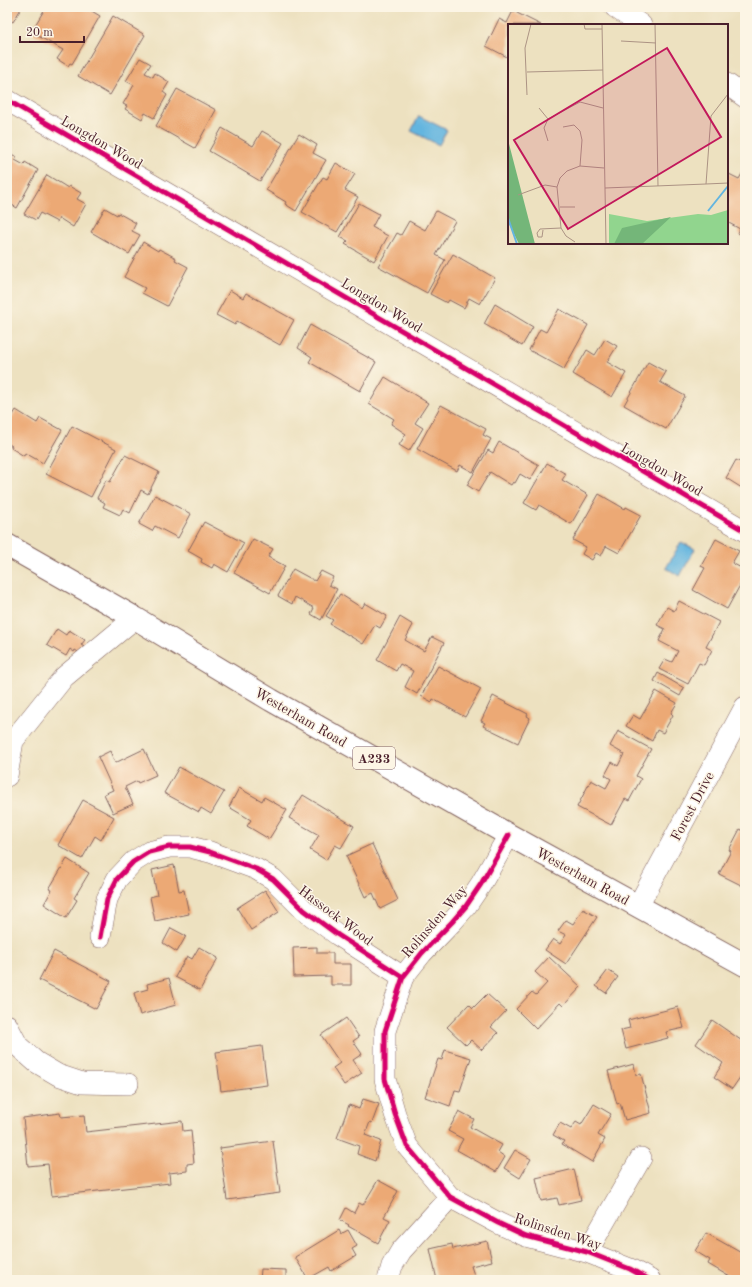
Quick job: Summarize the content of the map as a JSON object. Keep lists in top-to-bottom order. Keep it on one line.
{"streets":{"main road":["Westerham Road","A233"],"street":["Longdon Wood","Forest Drive","Hassock Wood","Rolinsden Way"]},"crossings":[["Westerham Road","Forest Drive"],["Westerham Road","Rolinsden Way"],["Hassock Wood","Rolinsden Way"]],"scale_bar":"20 m"}
